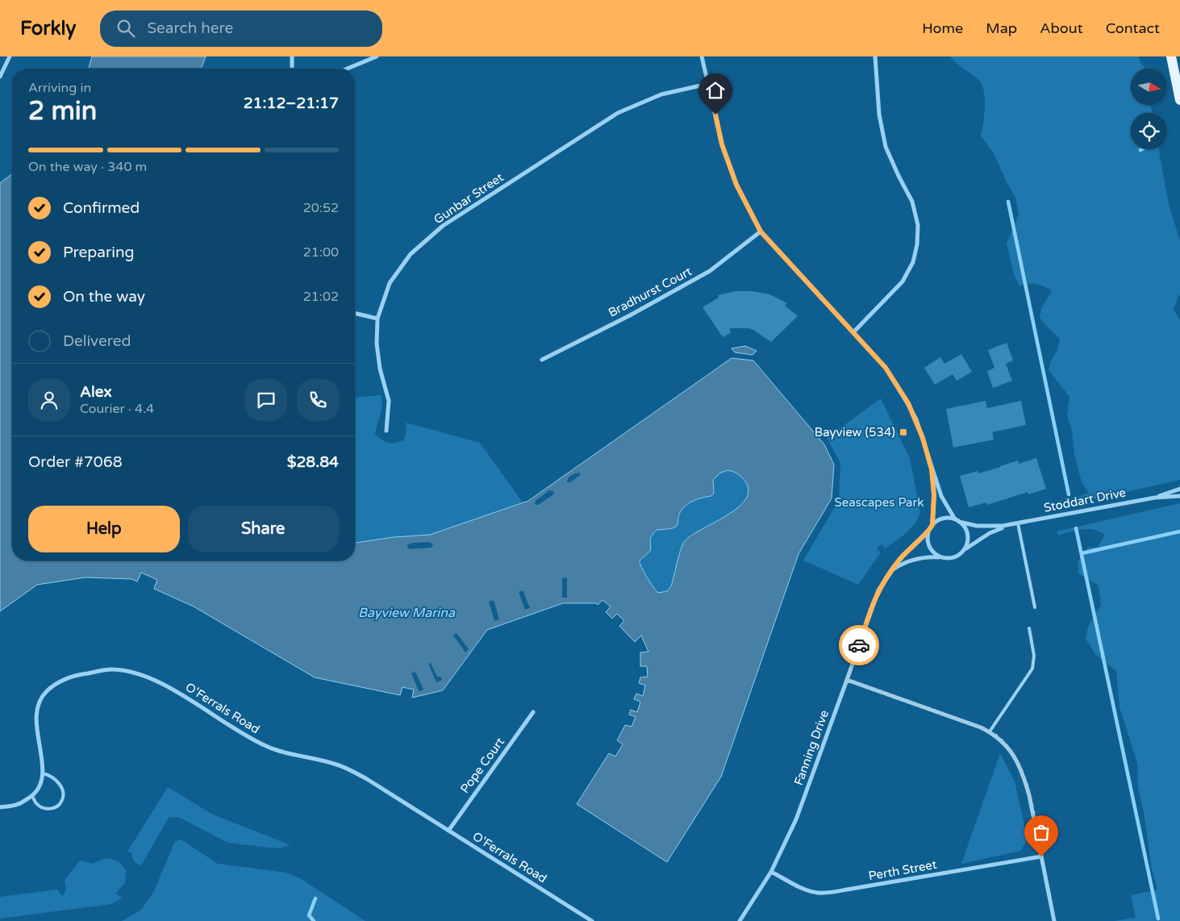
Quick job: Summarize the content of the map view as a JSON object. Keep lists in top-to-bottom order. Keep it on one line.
{"streets":{"street":["Gunbar Street","Bradhurst Court","Stoddart Drive","O'Ferrals Road","Fanning Drive","Pope Court","Perth Street"]},"crossings":[["Stoddart Drive","Fanning Drive"],["O'Ferrals Road","Pope Court"],["Fanning Drive","Perth Street"]],"water":["Bayview Marina"],"parks":["Seascapes Park"],"places":{"transit":["Bayview (534)"]},"north":"right","page":{"header":"Forkly","search":"Search here","nav":["Home","Map","About","Contact"],"heading":["2 min","Arriving in","21:12–21:17"],"panel":["Alex","Courier · 4.4","Order #7068","$28.84"],"bar":"On the way · 340 m","list":[["Confirmed","20:52"],["Preparing","21:00"],["On the way","21:02"],"Delivered"],"buttons":["Help","Share"]}}
